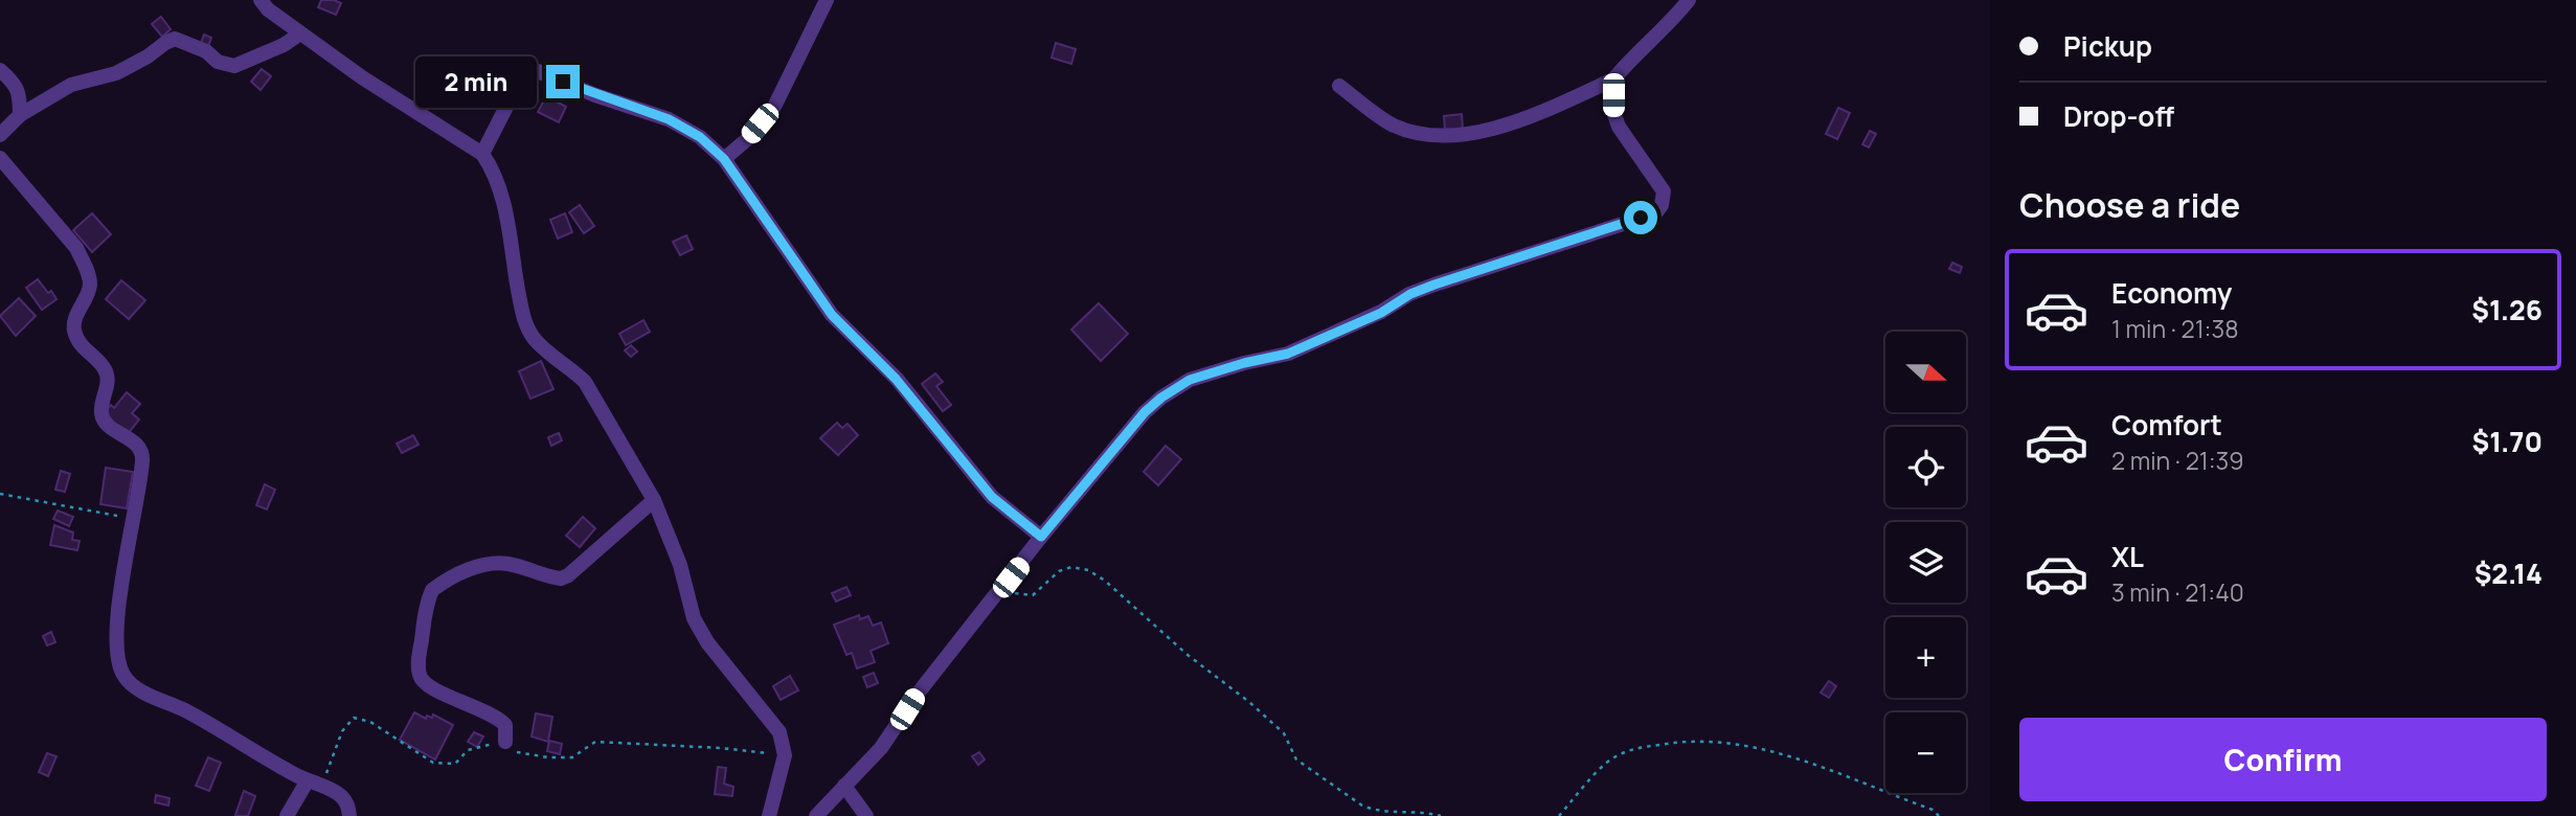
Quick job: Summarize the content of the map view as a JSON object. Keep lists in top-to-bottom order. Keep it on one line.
{"north":"right","page":{"banner":["Pickup","Drop-off"],"bubble":"2 min","heading":"Choose a ride","list":[{"name":"Economy","note":"1 min · 21:38","value":"$1.26"},{"name":"Comfort","note":"2 min · 21:39","value":"$1.70"},{"name":"XL","note":"3 min · 21:40","value":"$2.14"}],"map_buttons":["+","−"],"buttons":"Confirm"}}
